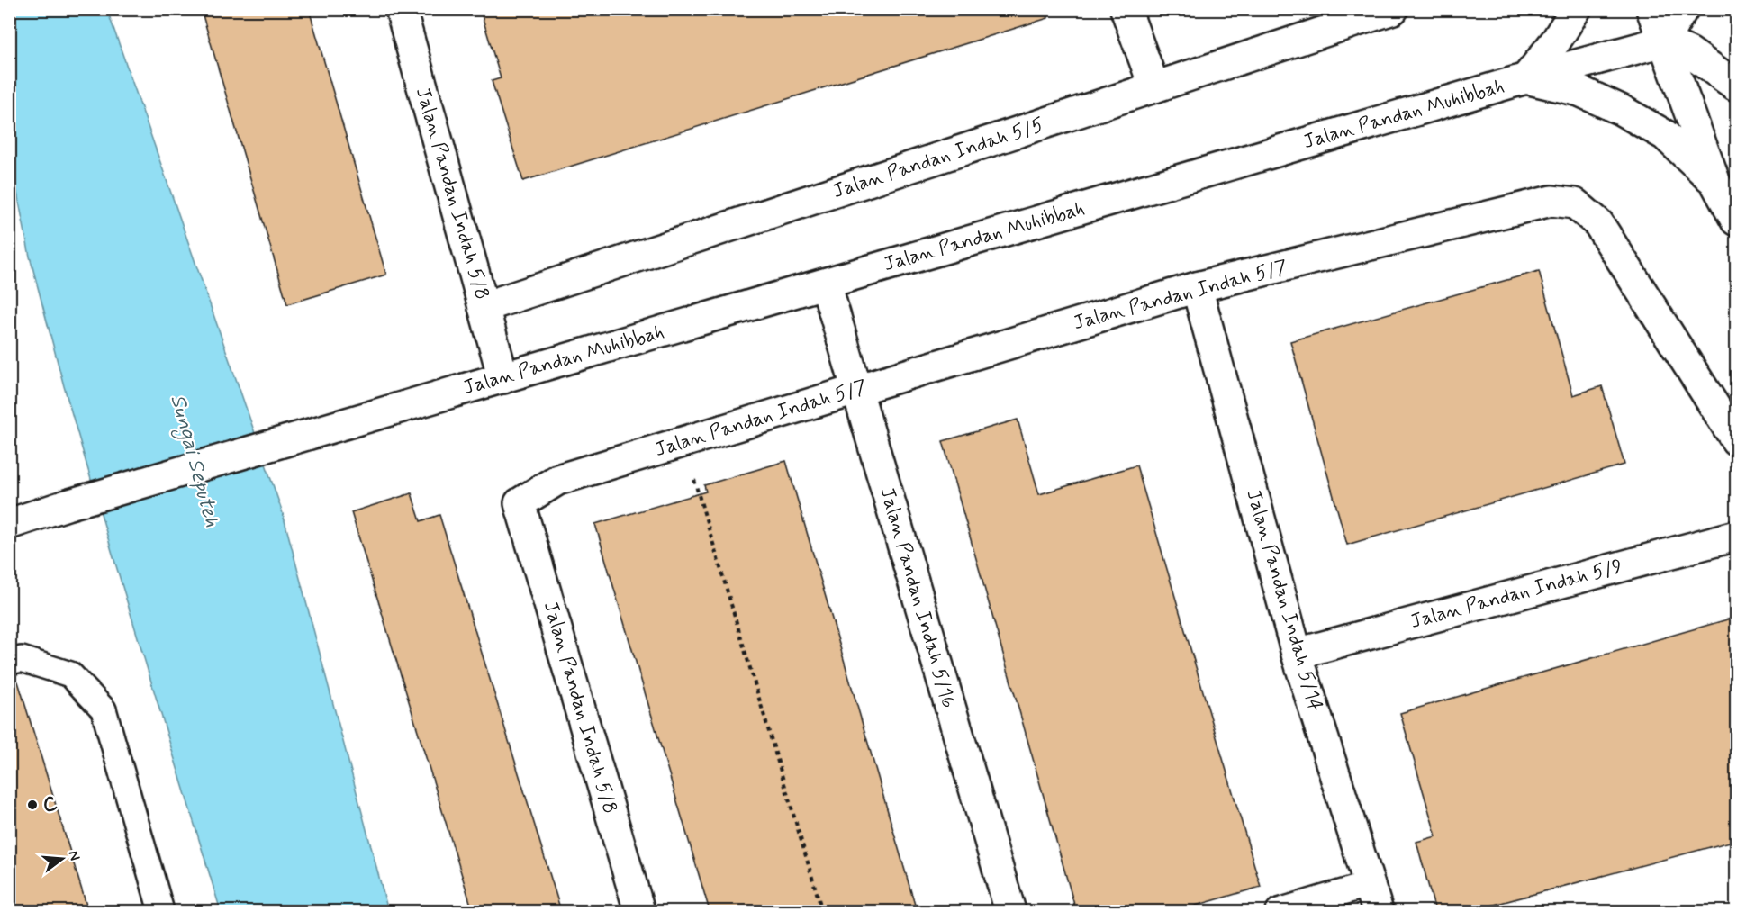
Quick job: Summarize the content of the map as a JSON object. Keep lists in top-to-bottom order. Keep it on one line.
{"streets":{"street":["Jalan Pandan Muhibbah","Jalan Pandan Indah 5/5","Jalan Pandan Indah 5/8","Jalan Pandan Indah 5/7","Jalan Pandan Indah 5/9","Jalan Pandan Indah 5/16","Jalan Pandan Indah 5/14"]},"crossings":[["Jalan Pandan Muhibbah","Jalan Pandan Indah 5/8"],["Jalan Pandan Muhibbah","Jalan Pandan Indah 5/16"],["Jalan Pandan Indah 5/5","Jalan Pandan Indah 5/8"],["Jalan Pandan Indah 5/8","Jalan Pandan Indah 5/7"],["Jalan Pandan Indah 5/7","Jalan Pandan Indah 5/16"],["Jalan Pandan Indah 5/7","Jalan Pandan Indah 5/14"],["Jalan Pandan Indah 5/9","Jalan Pandan Indah 5/14"]],"water":["Sungai Seputeh"],"places":["C"],"north":"right"}
